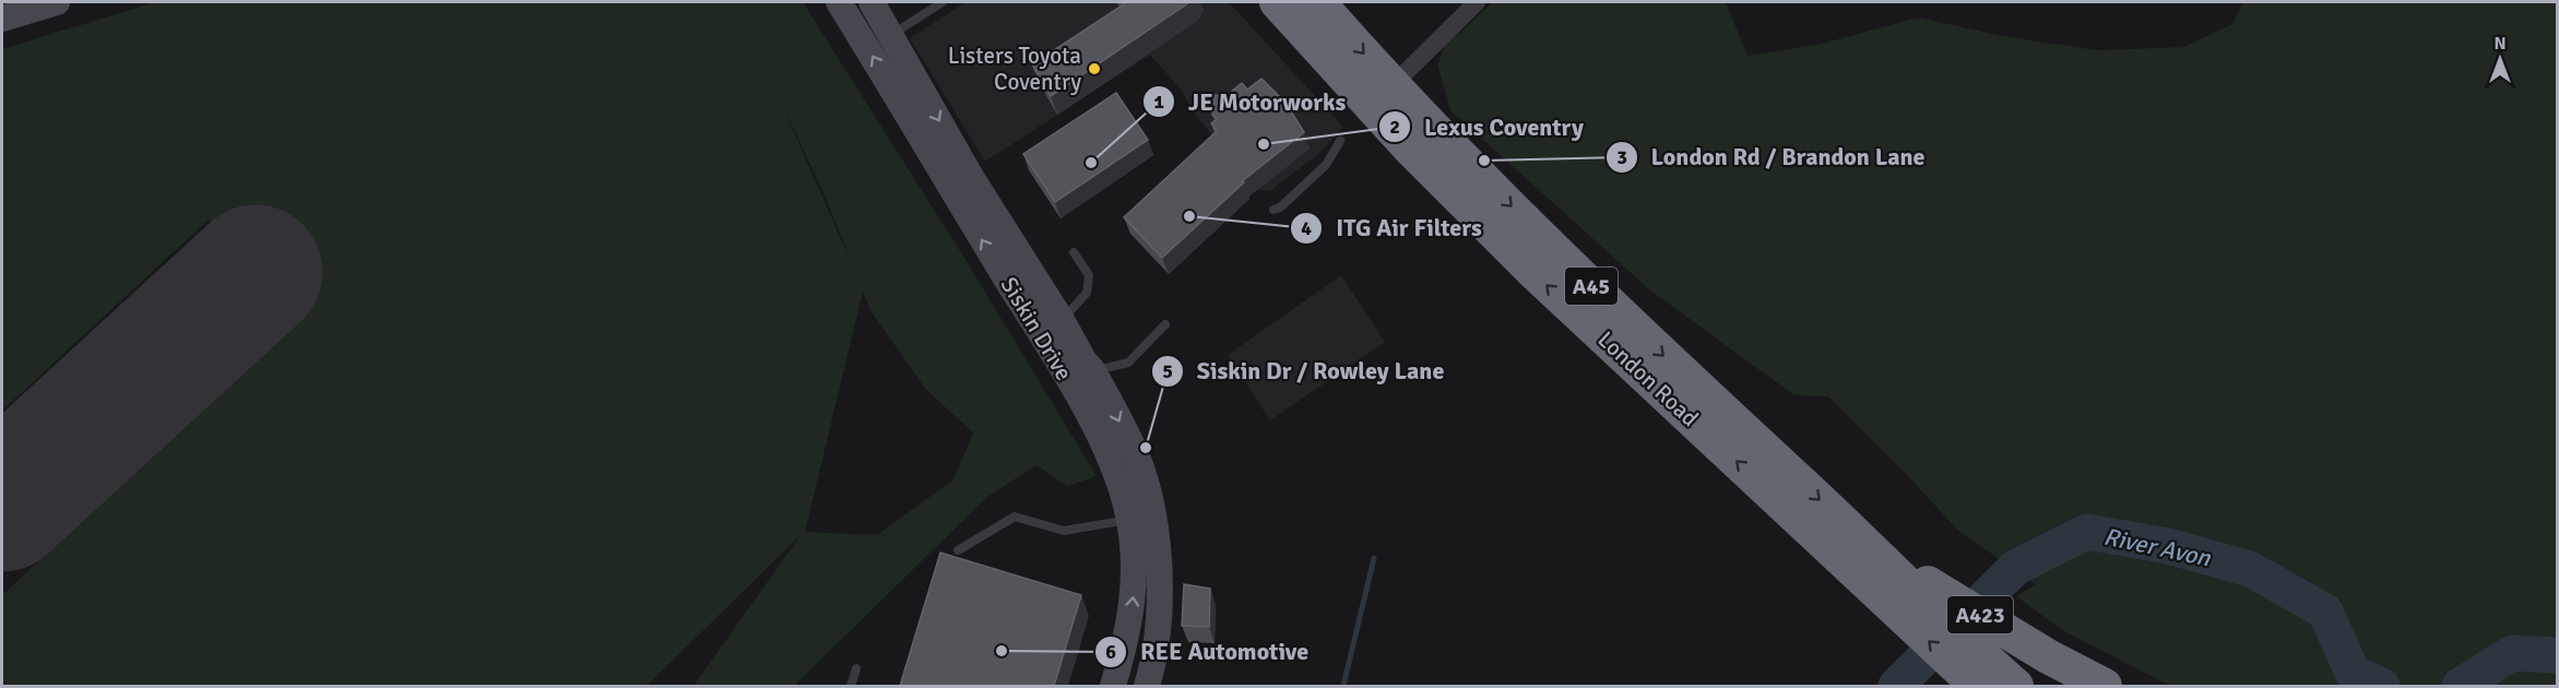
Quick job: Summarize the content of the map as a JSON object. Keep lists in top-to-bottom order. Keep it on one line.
{"streets":{"highway":["A45","London Road","A423"],"street":["Siskin Drive"]},"crossings":[["London Road","A423"]],"water":["River Avon"],"places":["Listers Toyota Coventry","Lexus Coventry","London Rd / Brandon Lane","JE Motorworks","ITG Air Filters","Siskin Dr / Rowley Lane","REE Automotive"],"north":"top"}
